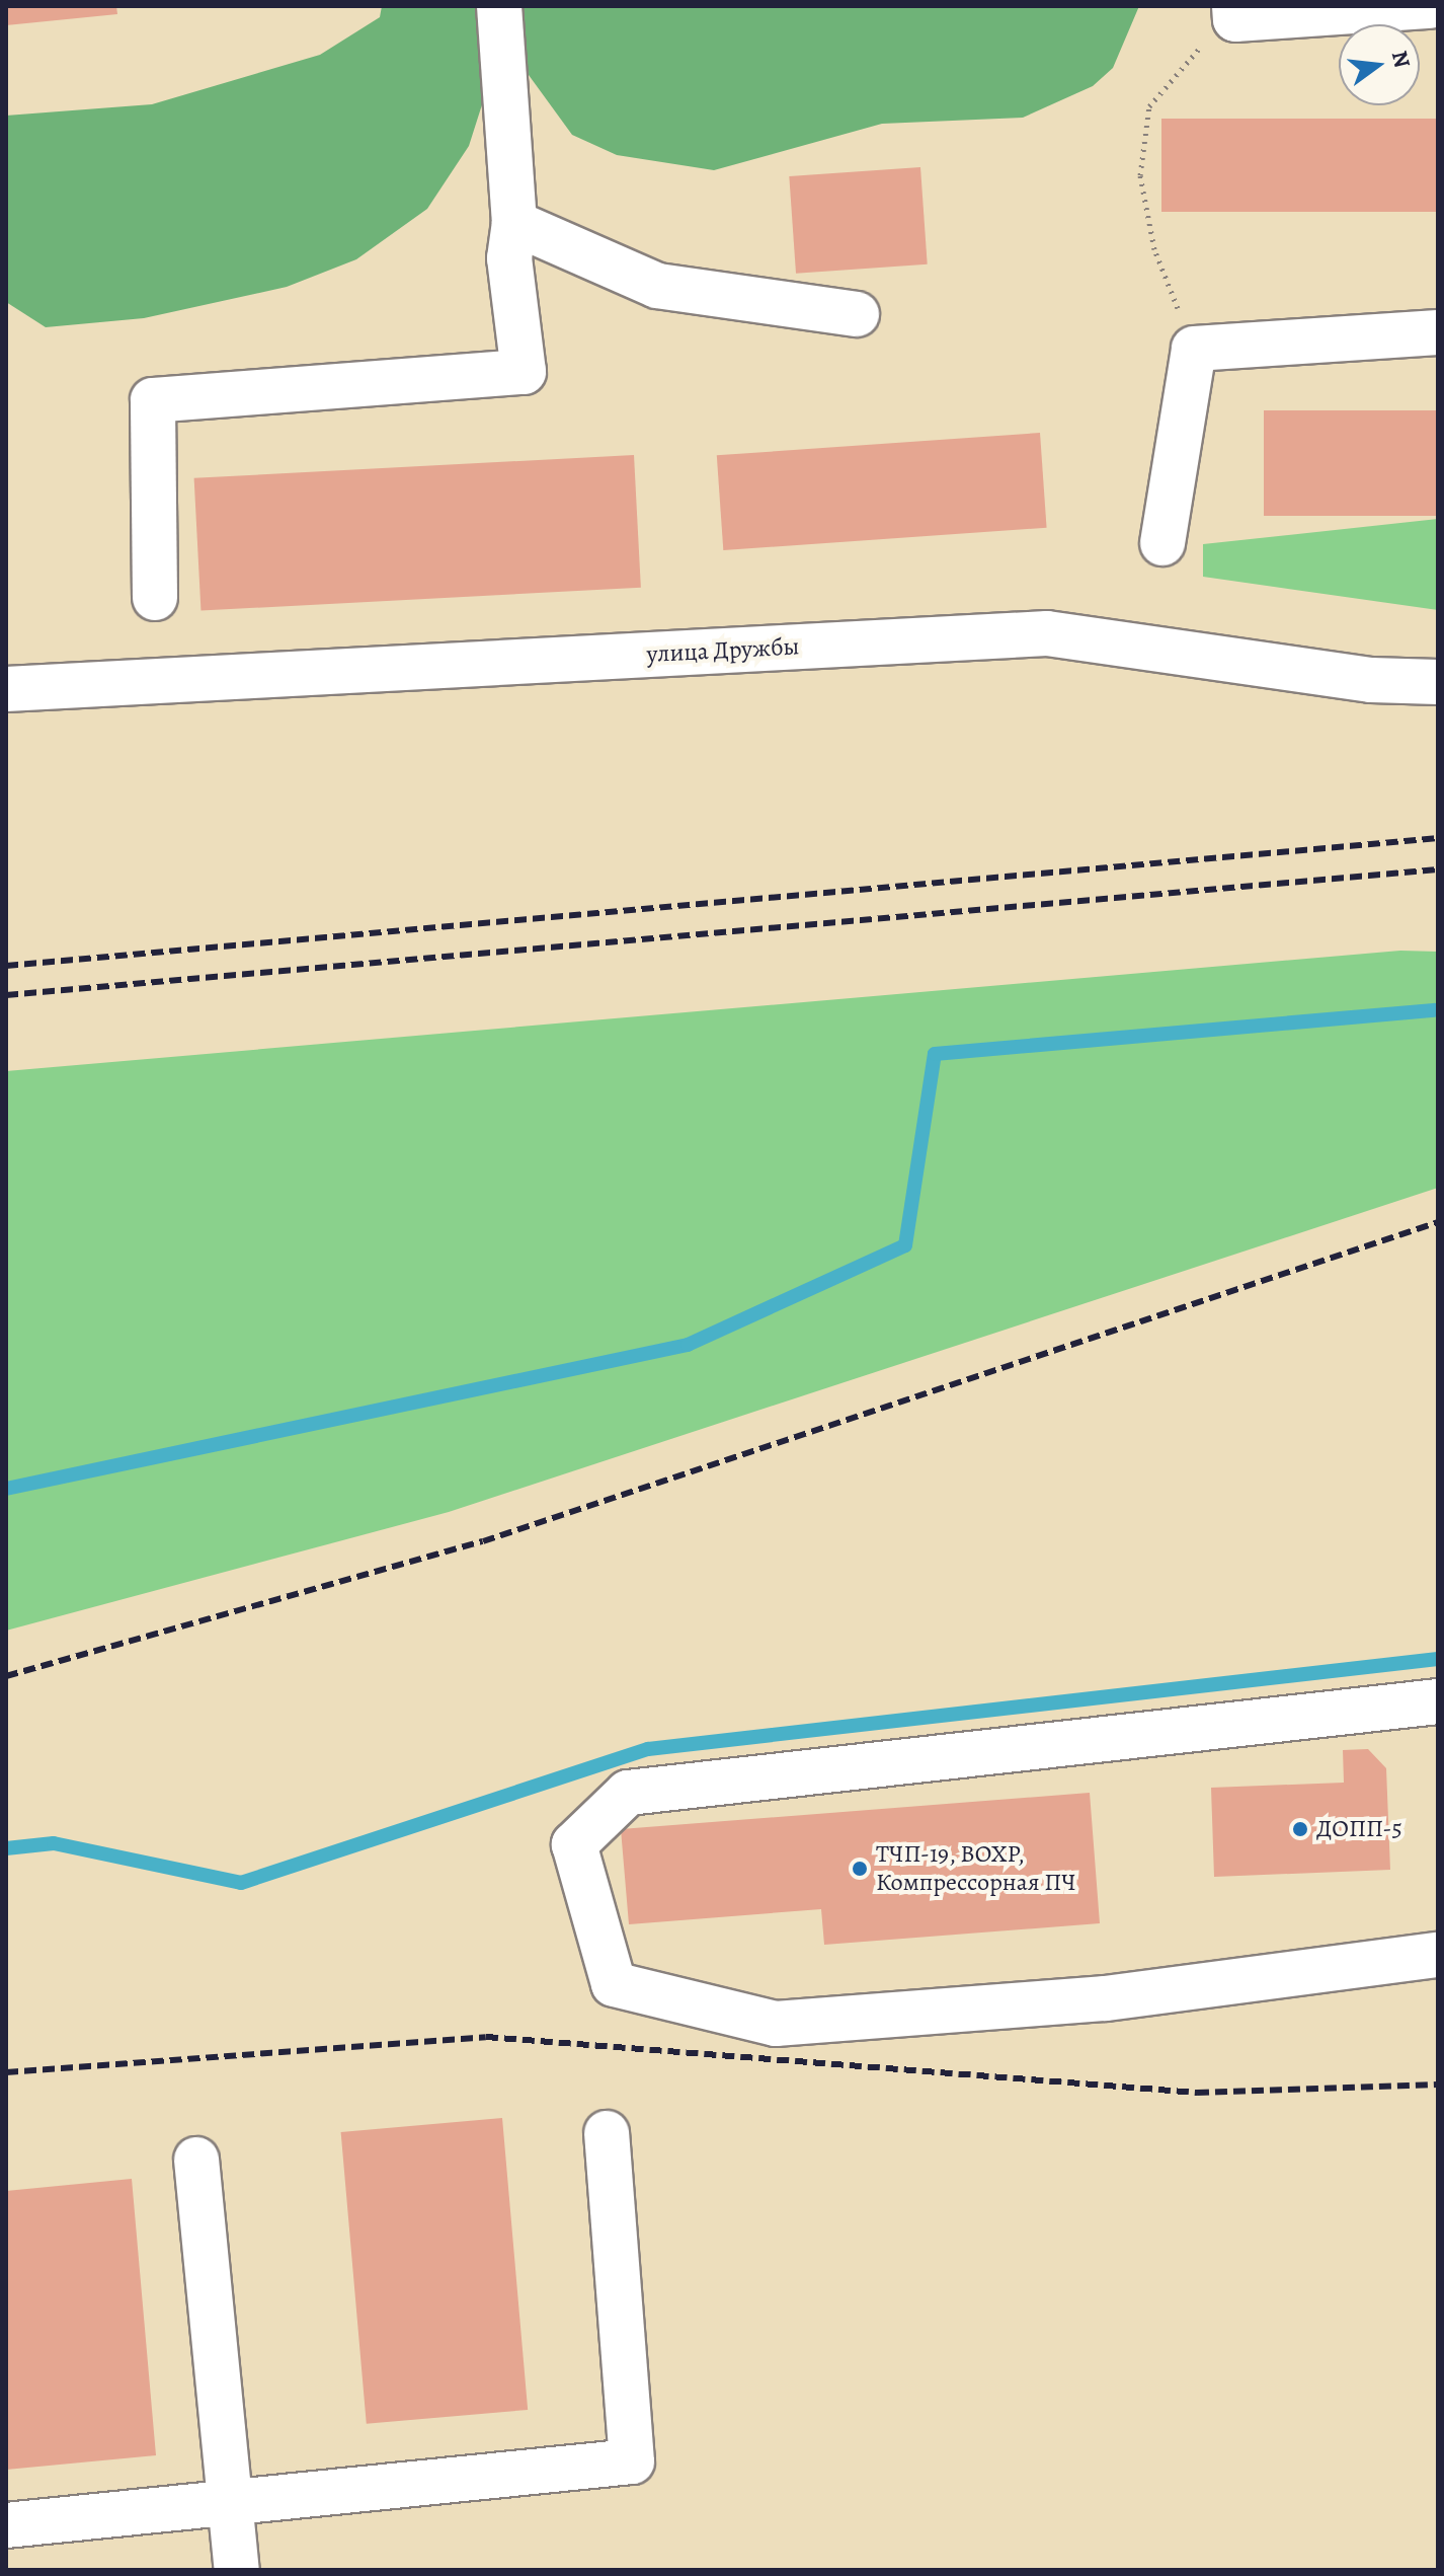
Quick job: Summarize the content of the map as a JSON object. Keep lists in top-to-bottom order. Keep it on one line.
{"streets":{"street":["улица Дружбы"]},"places":["ДОПП-5","ТЧП-19, ВОХР, Компрессорная ПЧ"],"north":"right"}
